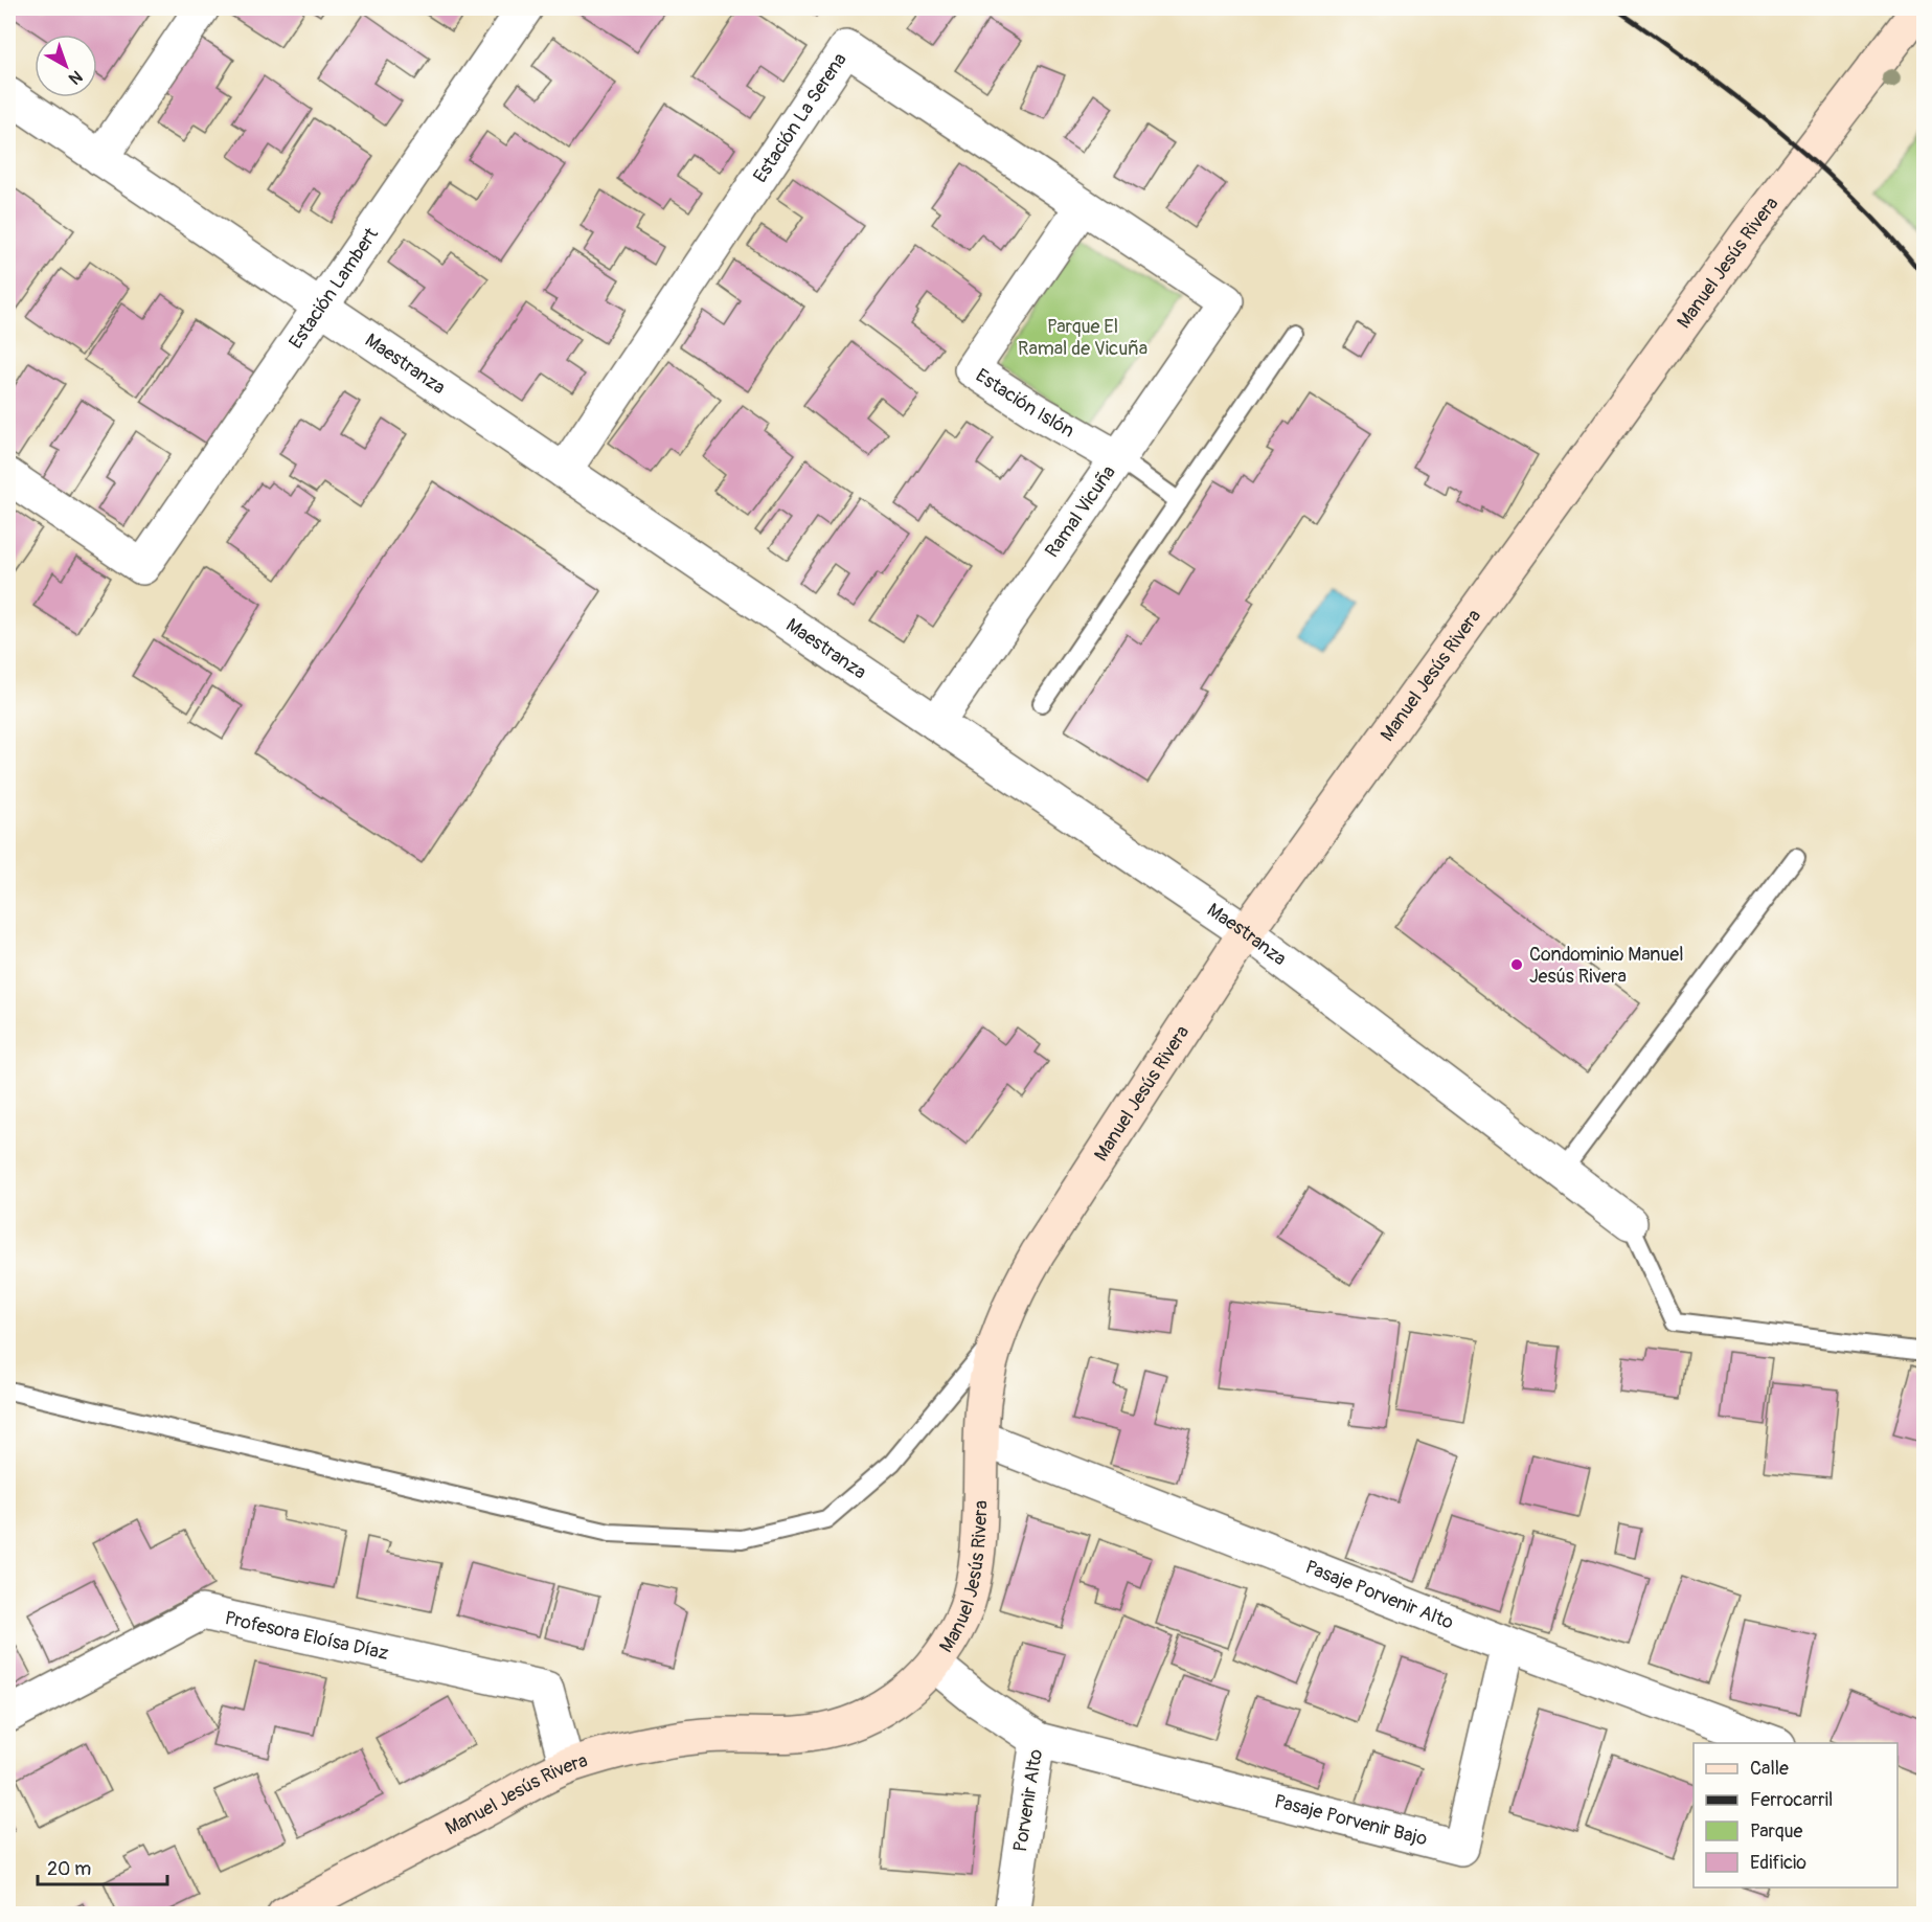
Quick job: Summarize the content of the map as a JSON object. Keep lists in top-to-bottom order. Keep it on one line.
{"streets":{"main road":["Manuel Jesús Rivera"],"street":["Estación La Serena","Estación Lambert","Maestranza","Estación Islón","Ramal Vicuña","Pasaje Porvenir Alto","Profesora Eloísa Díaz","Porvenir Alto","Pasaje Porvenir Bajo"]},"crossings":[["Estación La Serena","Maestranza"],["Estación La Serena","Estación Islón"],["Estación La Serena","Ramal Vicuña"],["Manuel Jesús Rivera","Maestranza"],["Manuel Jesús Rivera","Pasaje Porvenir Alto"],["Manuel Jesús Rivera","Profesora Eloísa Díaz"],["Manuel Jesús Rivera","Porvenir Alto"],["Estación Lambert","Maestranza"],["Maestranza","Ramal Vicuña"],["Estación Islón","Ramal Vicuña"],["Pasaje Porvenir Alto","Pasaje Porvenir Bajo"],["Porvenir Alto","Pasaje Porvenir Bajo"]],"parks":["Parque El Ramal de Vicuña"],"places":["Condominio Manuel Jesús Rivera"],"legend":["Calle","Ferrocarril","Parque","Edificio"],"scale_bar":"20 m","north":"bottom right"}
